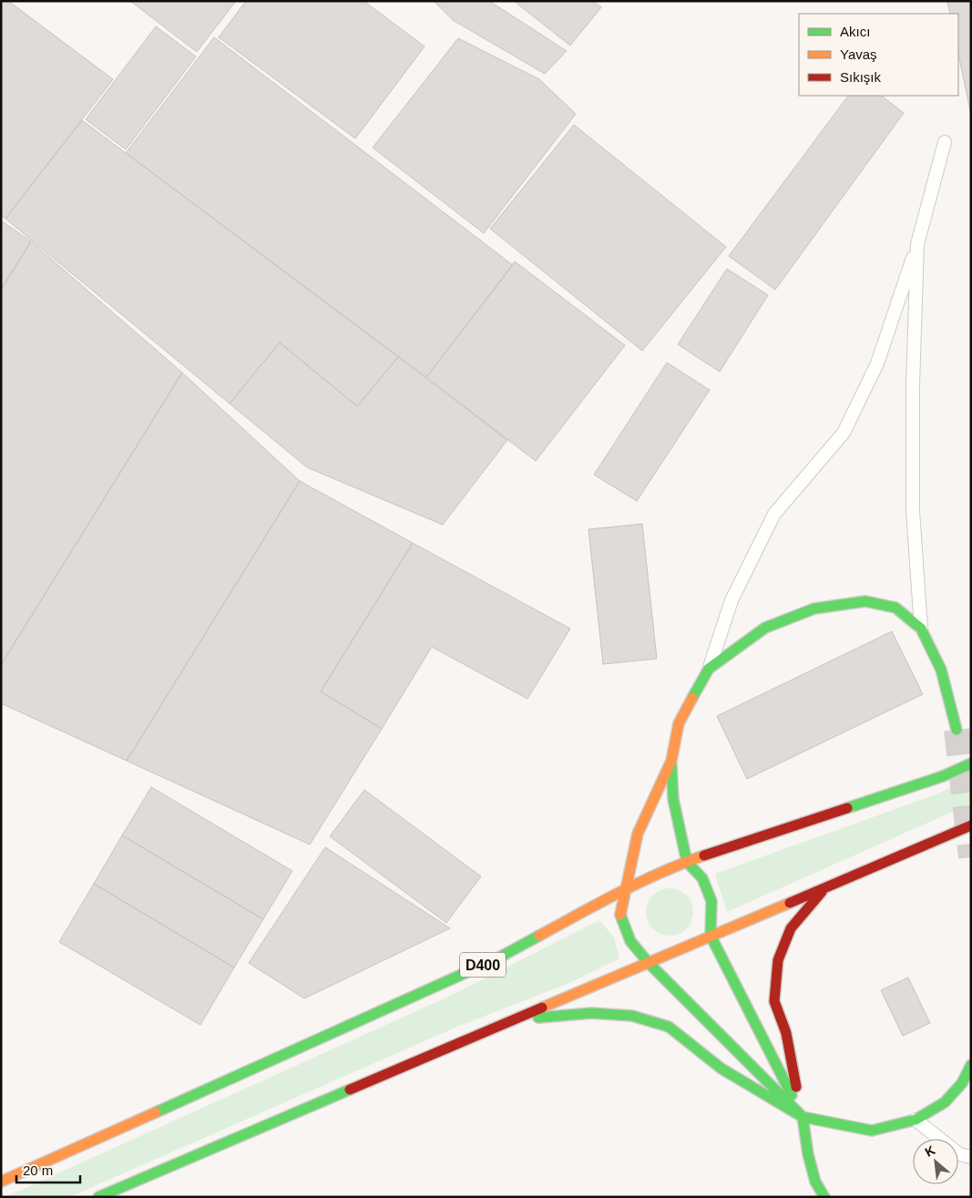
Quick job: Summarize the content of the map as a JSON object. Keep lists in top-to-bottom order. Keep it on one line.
{"streets":{"main road":["D400"]},"legend":["Akıcı","Yavaş","Sıkışık"],"scale_bar":"20 m","north":"top left"}
